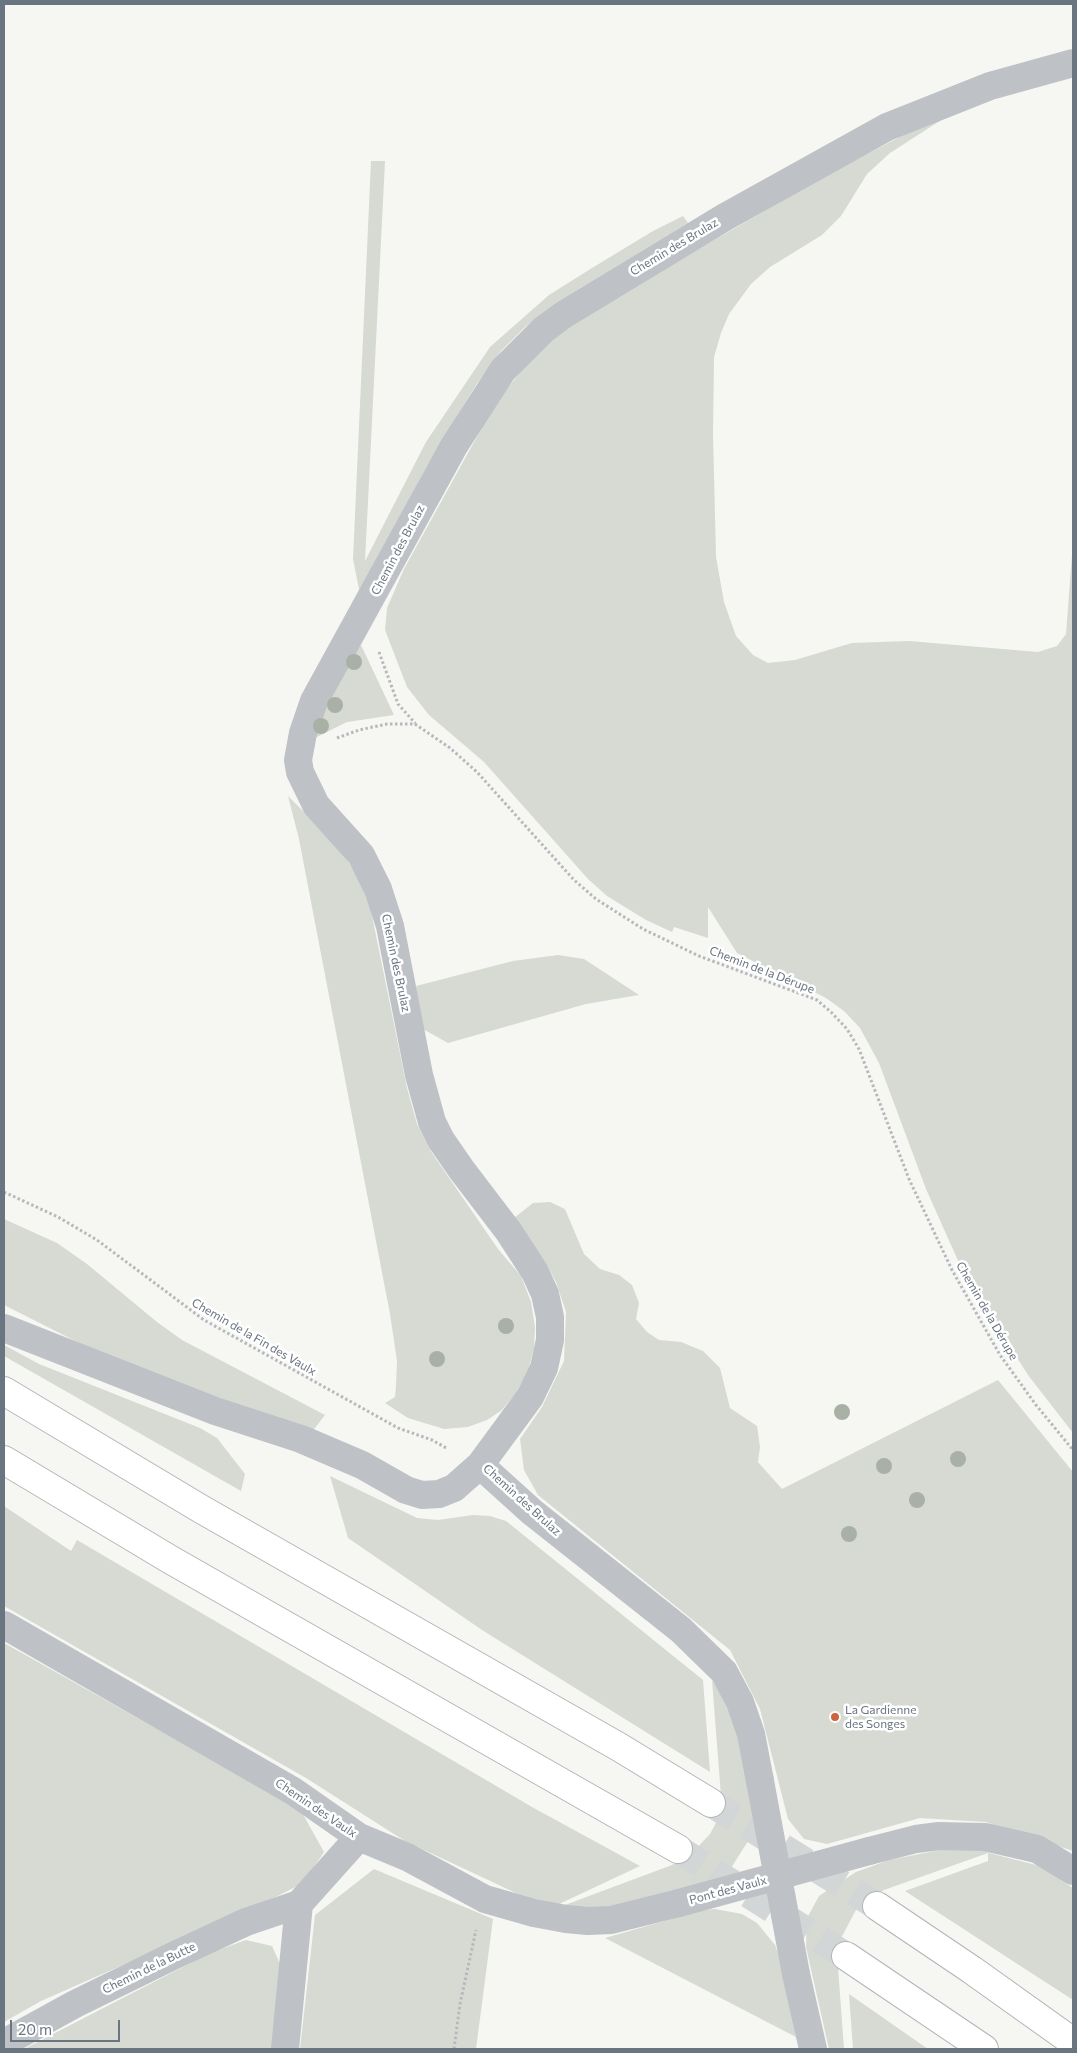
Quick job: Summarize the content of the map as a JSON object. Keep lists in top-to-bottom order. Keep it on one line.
{"streets":{"street":["Chemin des Brulaz","Chemin des Vaulx","Pont des Vaulx","Chemin de la Butte"],"path":["Chemin de la Dérupe","Chemin de la Fin des Vaulx"]},"crossings":[["Chemin des Brulaz","Chemin de la Dérupe"],["Chemin des Brulaz","Chemin de la Fin des Vaulx"],["Chemin des Brulaz","Pont des Vaulx"],["Chemin des Vaulx","Pont des Vaulx"],["Chemin des Vaulx","Chemin de la Butte"]],"places":["La Gardienne des Songes"],"scale_bar":"20 m"}
